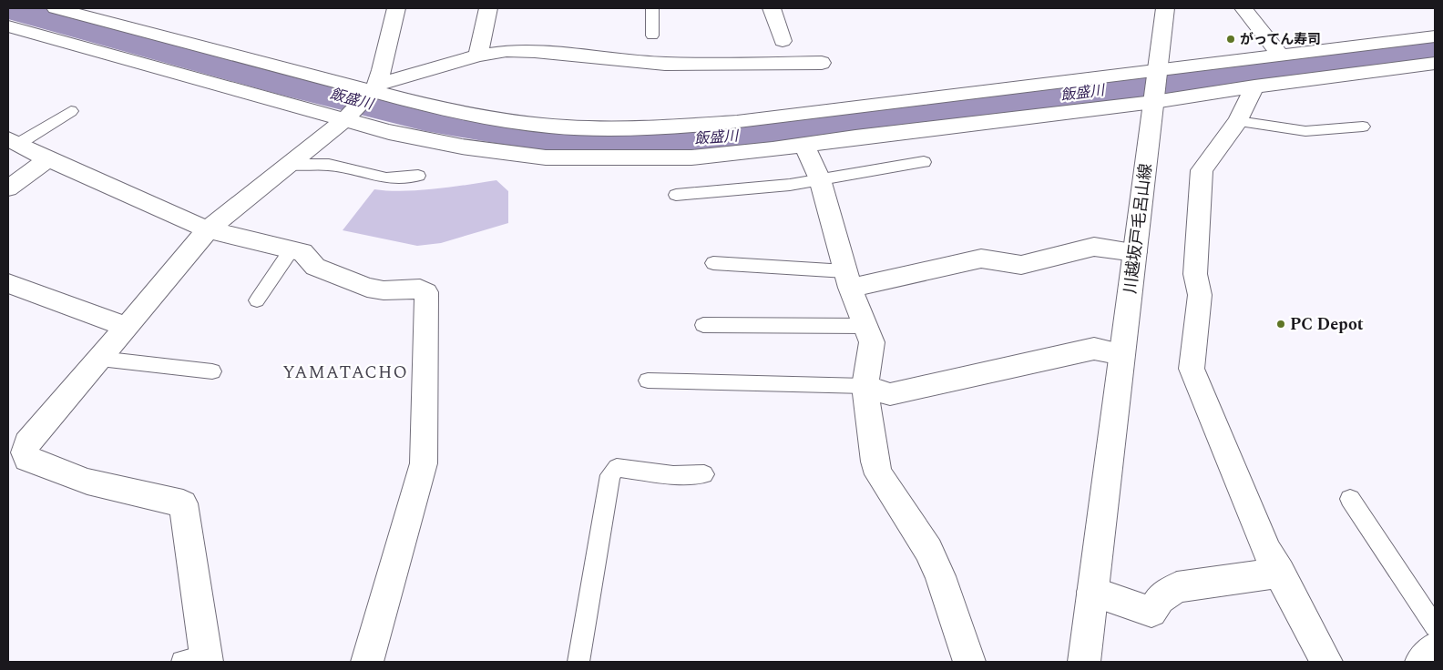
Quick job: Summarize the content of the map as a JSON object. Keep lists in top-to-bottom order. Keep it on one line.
{"streets":{"street":["川越坂戸毛呂山線"]},"districts":["YAMATACHO"],"water":["飯盛川"],"places":["がってん寿司","PC Depot"]}
